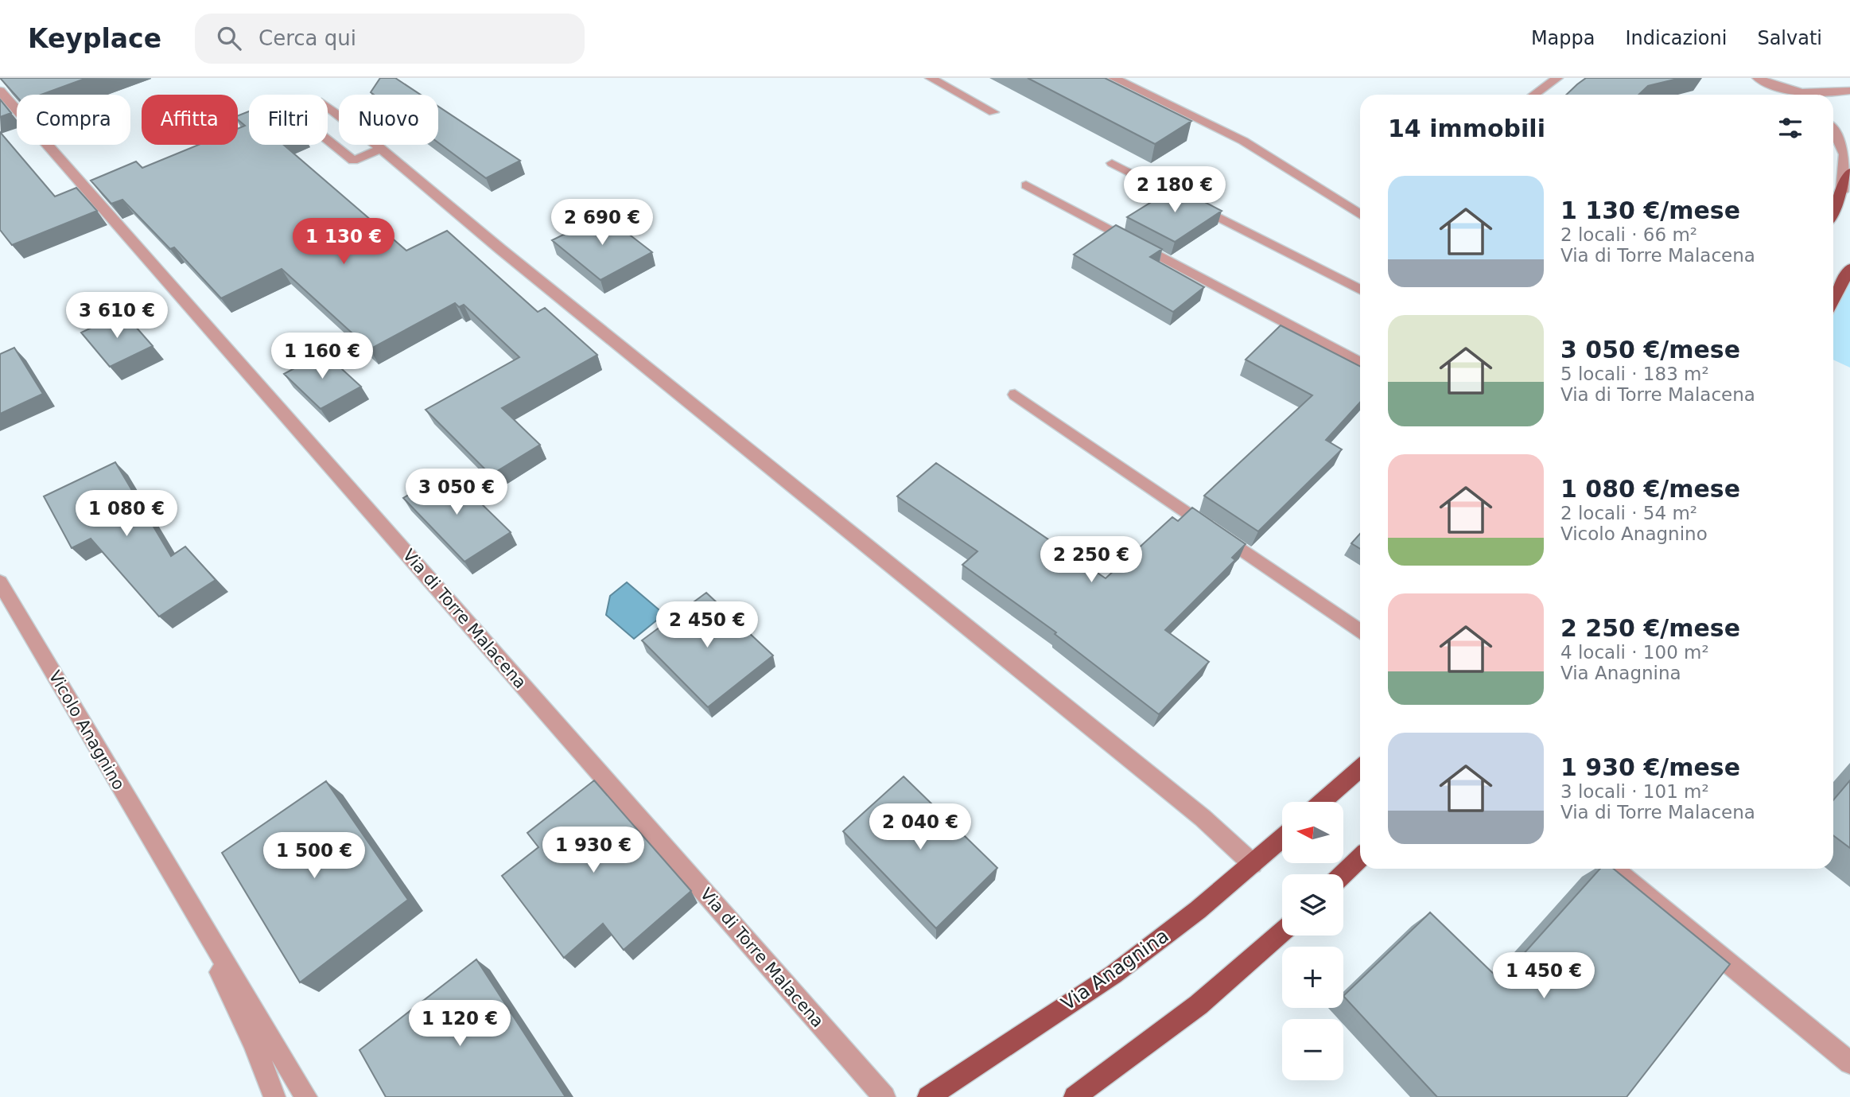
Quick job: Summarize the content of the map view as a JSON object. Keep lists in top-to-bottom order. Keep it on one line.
{"streets":{"main road":["Via Anagnina"],"street":["Via di Torre Malacena","Vicolo Anagnino"]},"north":"left","page":{"header":"Keyplace","search":"Cerca qui","nav":["Mappa","Indicazioni","Salvati"],"chip":["Compra","Affitta","Filtri","Nuovo"],"heading":"14 immobili","list":[{"name":"1 130 €/mese","note":"2 locali · 66 m² · Via di Torre Malacena"},{"name":"3 050 €/mese","note":"5 locali · 183 m² · Via di Torre Malacena"},{"name":"1 080 €/mese","note":"2 locali · 54 m² · Vicolo Anagnino"},{"name":"2 250 €/mese","note":"4 locali · 100 m² · Via Anagnina"},{"name":"1 930 €/mese","note":"3 locali · 101 m² · Via di Torre Malacena"}],"price":["2 180 €","2 690 €","1 130 €","3 610 €","1 160 €","3 050 €","1 080 €","2 250 €","2 450 €","2 040 €","1 930 €","1 500 €","1 450 €","1 120 €"],"map_buttons":["+","−"]}}
